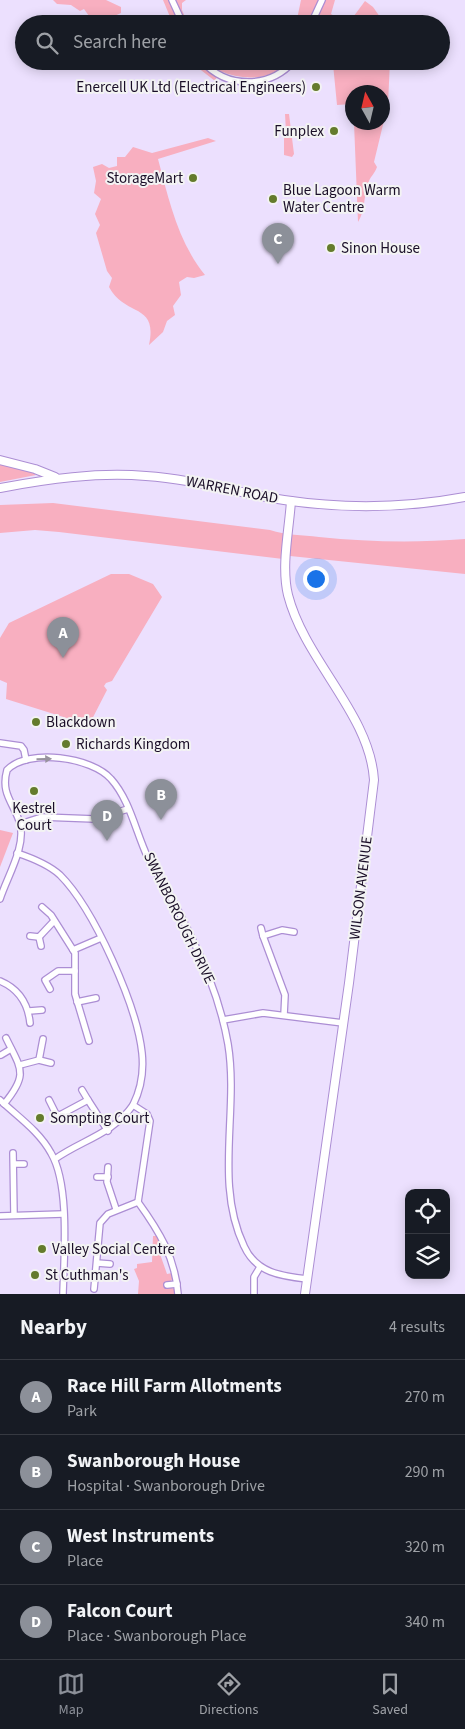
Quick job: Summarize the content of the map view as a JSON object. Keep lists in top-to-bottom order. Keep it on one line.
{"streets":{"street":["WARREN ROAD","WILSON AVENUE","SWANBOROUGH DRIVE"]},"crossings":[["WARREN ROAD","WILSON AVENUE"]],"places":["Enercell UK Ltd (Electrical Engineers)","Funplex","StorageMart","Blue Lagoon Warm Water Centre","Sinon House","Blackdown","Richards Kingdom","Kestrel Court","Sompting Court","Valley Social Centre","St Cuthman's"],"north":"top","page":{"search":"Search here","pins":["C","A","B","D"],"heading":["Nearby","4 results"],"list":[{"mark":"A","name":"Race Hill Farm Allotments","note":"Park","value":"270 m"},{"mark":"B","name":"Swanborough House","note":"Hospital · Swanborough Drive","value":"290 m"},{"mark":"C","name":"West Instruments","note":"Place","value":"320 m"},{"mark":"D","name":"Falcon Court","note":"Place · Swanborough Place","value":"340 m"}],"nav":["Map","Directions","Saved"]}}
